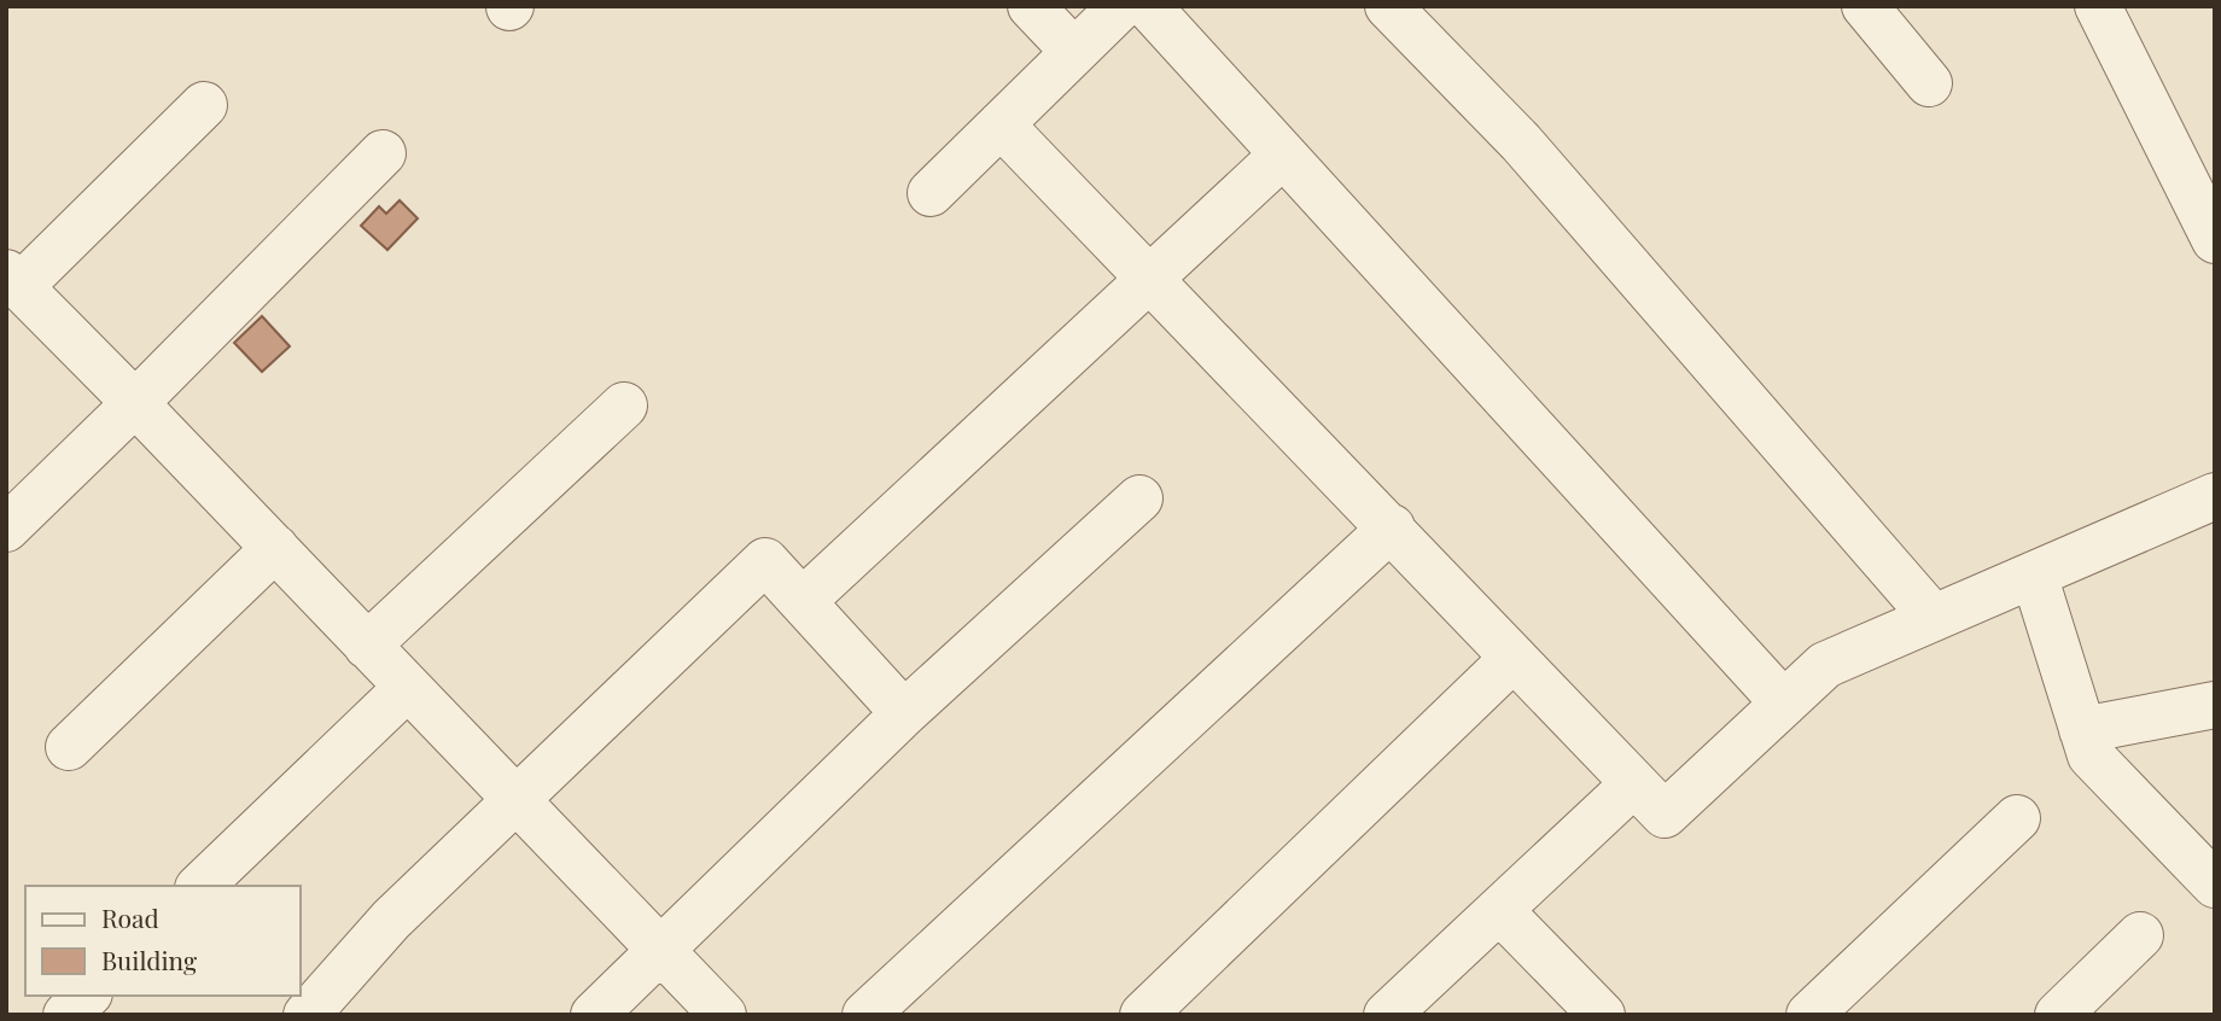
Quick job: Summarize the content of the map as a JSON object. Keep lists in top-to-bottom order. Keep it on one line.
{"legend":["Road","Building"]}
